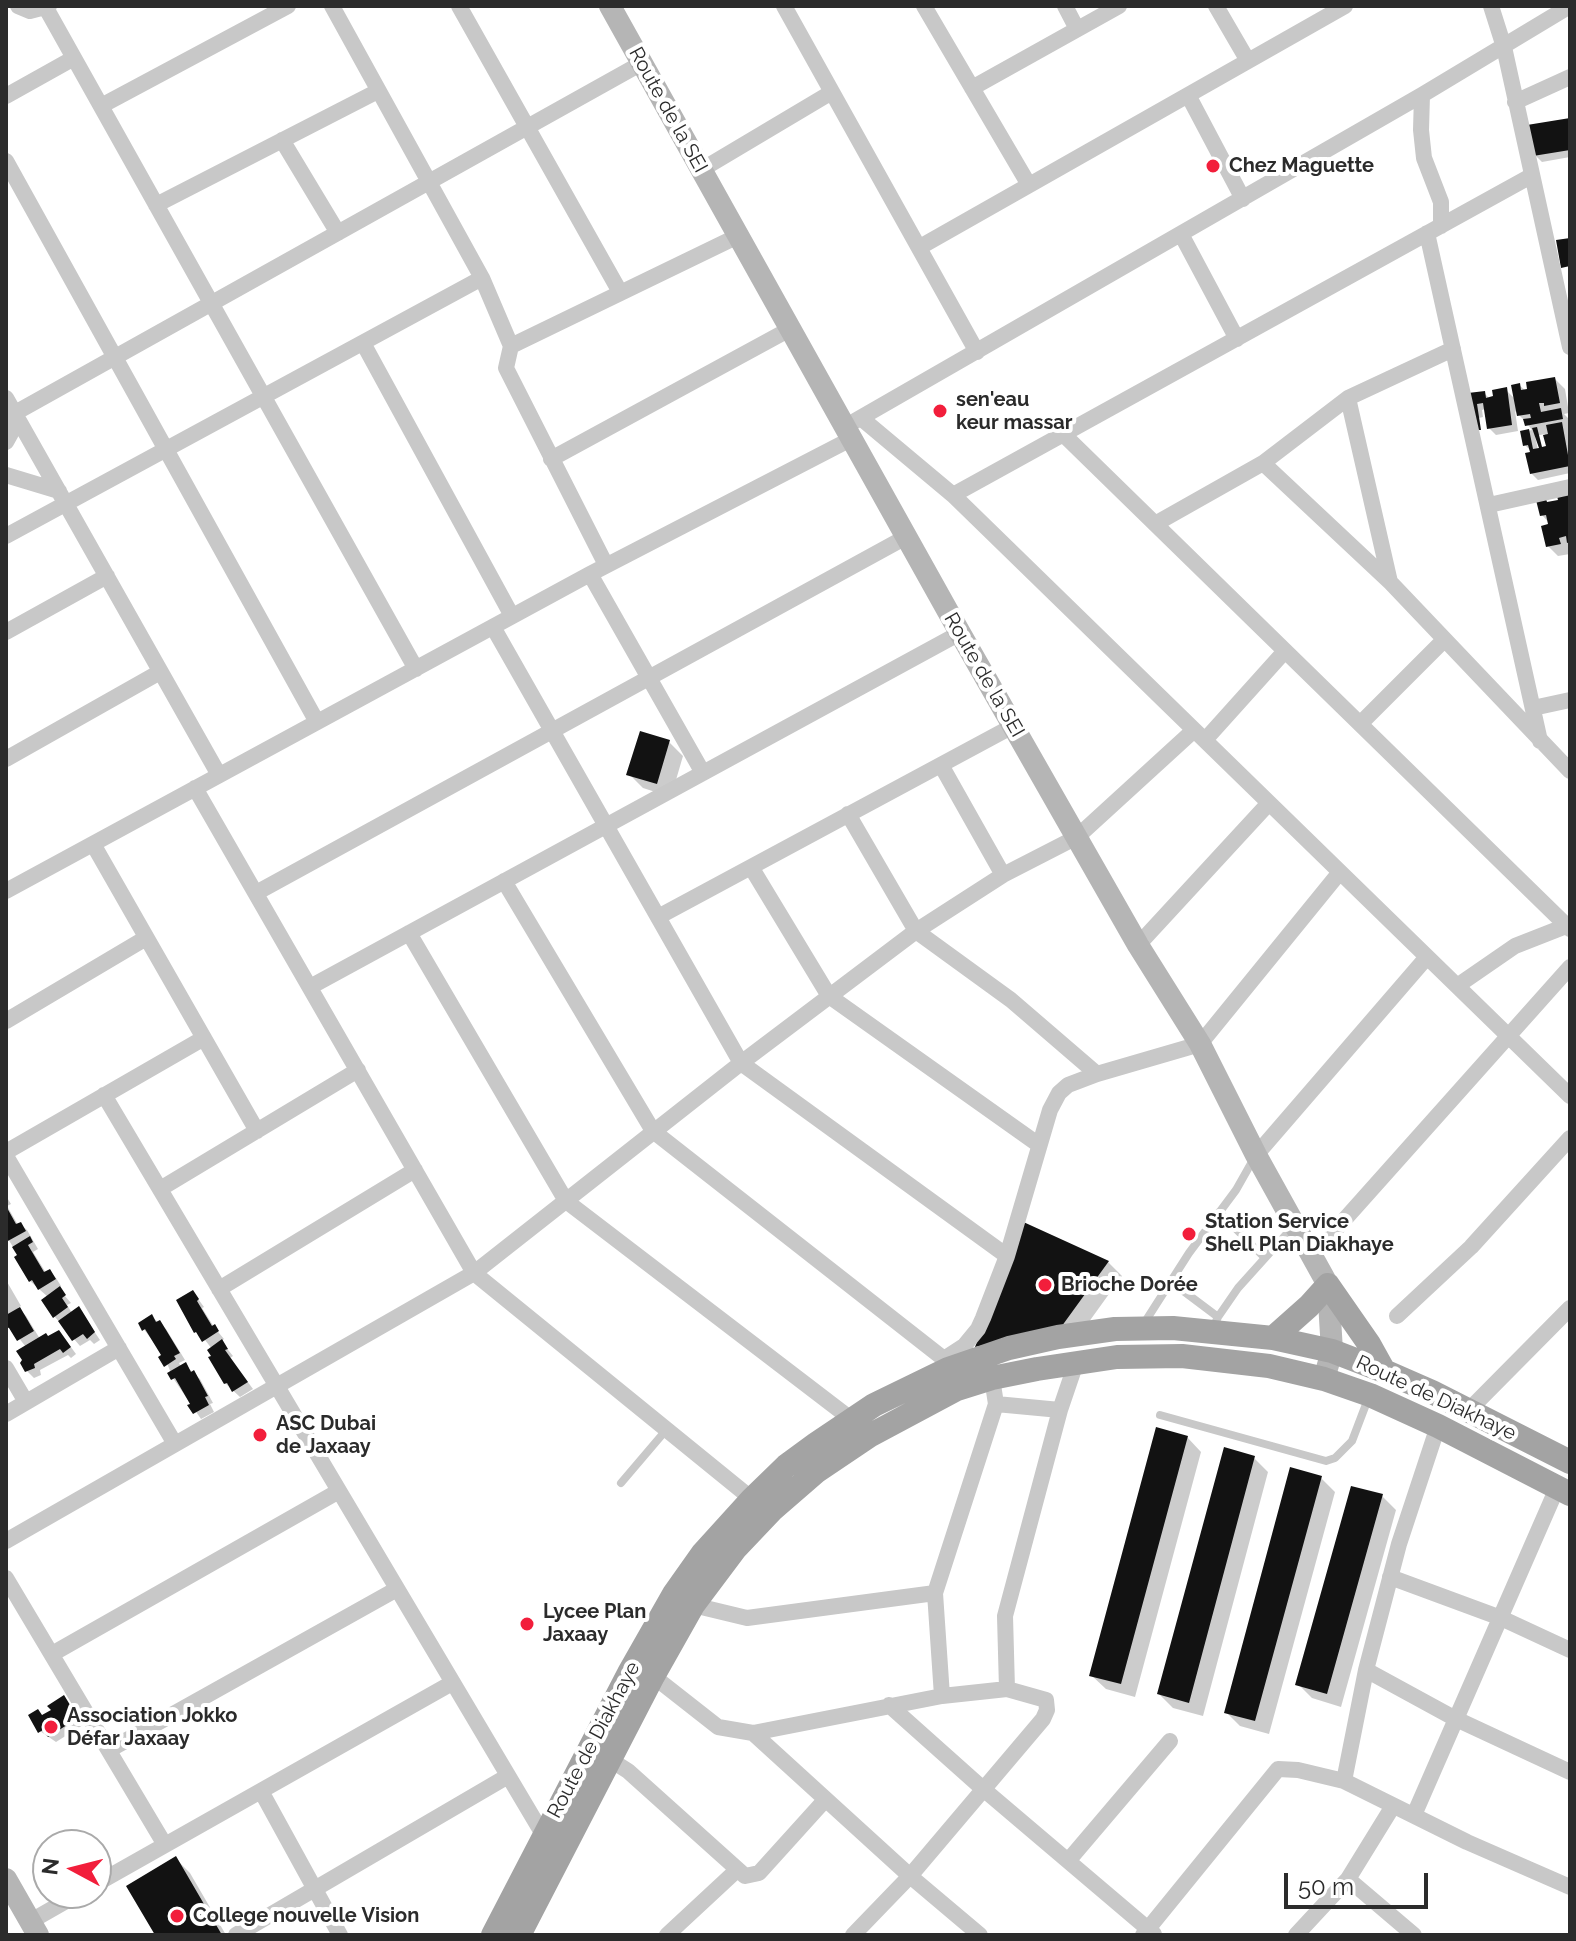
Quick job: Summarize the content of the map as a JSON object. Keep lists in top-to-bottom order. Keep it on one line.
{"streets":{"main road":["Route de Diakhaye"],"street":["Route de la SEI"]},"crossings":[["Route de la SEI","Route de Diakhaye"]],"places":["Chez Maguette","sen'eau keur massar","Station Service Shell Plan Diakhaye","Brioche Dorée","ASC Dubai de Jaxaay","Lycee Plan Jaxaay","Association Jokko Défar Jaxaay","College nouvelle Vision"],"scale_bar":"50 m","north":"left"}
